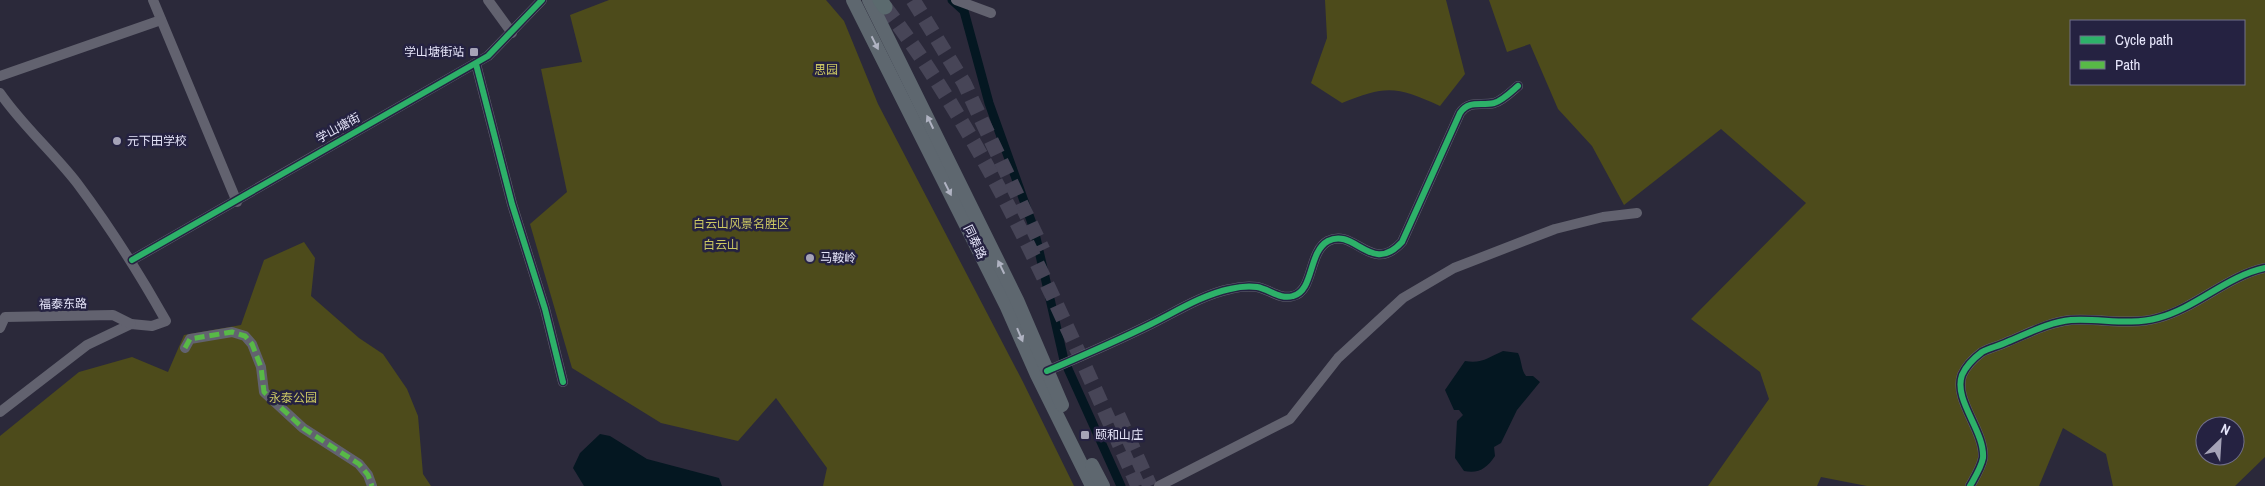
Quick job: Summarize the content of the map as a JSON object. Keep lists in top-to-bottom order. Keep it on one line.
{"streets":{"main road":["同泰路"],"street":["学山塘街","福泰东路"]},"parks":["思园","白云山风景名胜区","白云山","永泰公园"],"places":{"transit":["学山塘街站","颐和山庄"],"other":["元下田学校","马鞍岭"]},"legend":["Cycle path","Path"],"north":"top right"}
